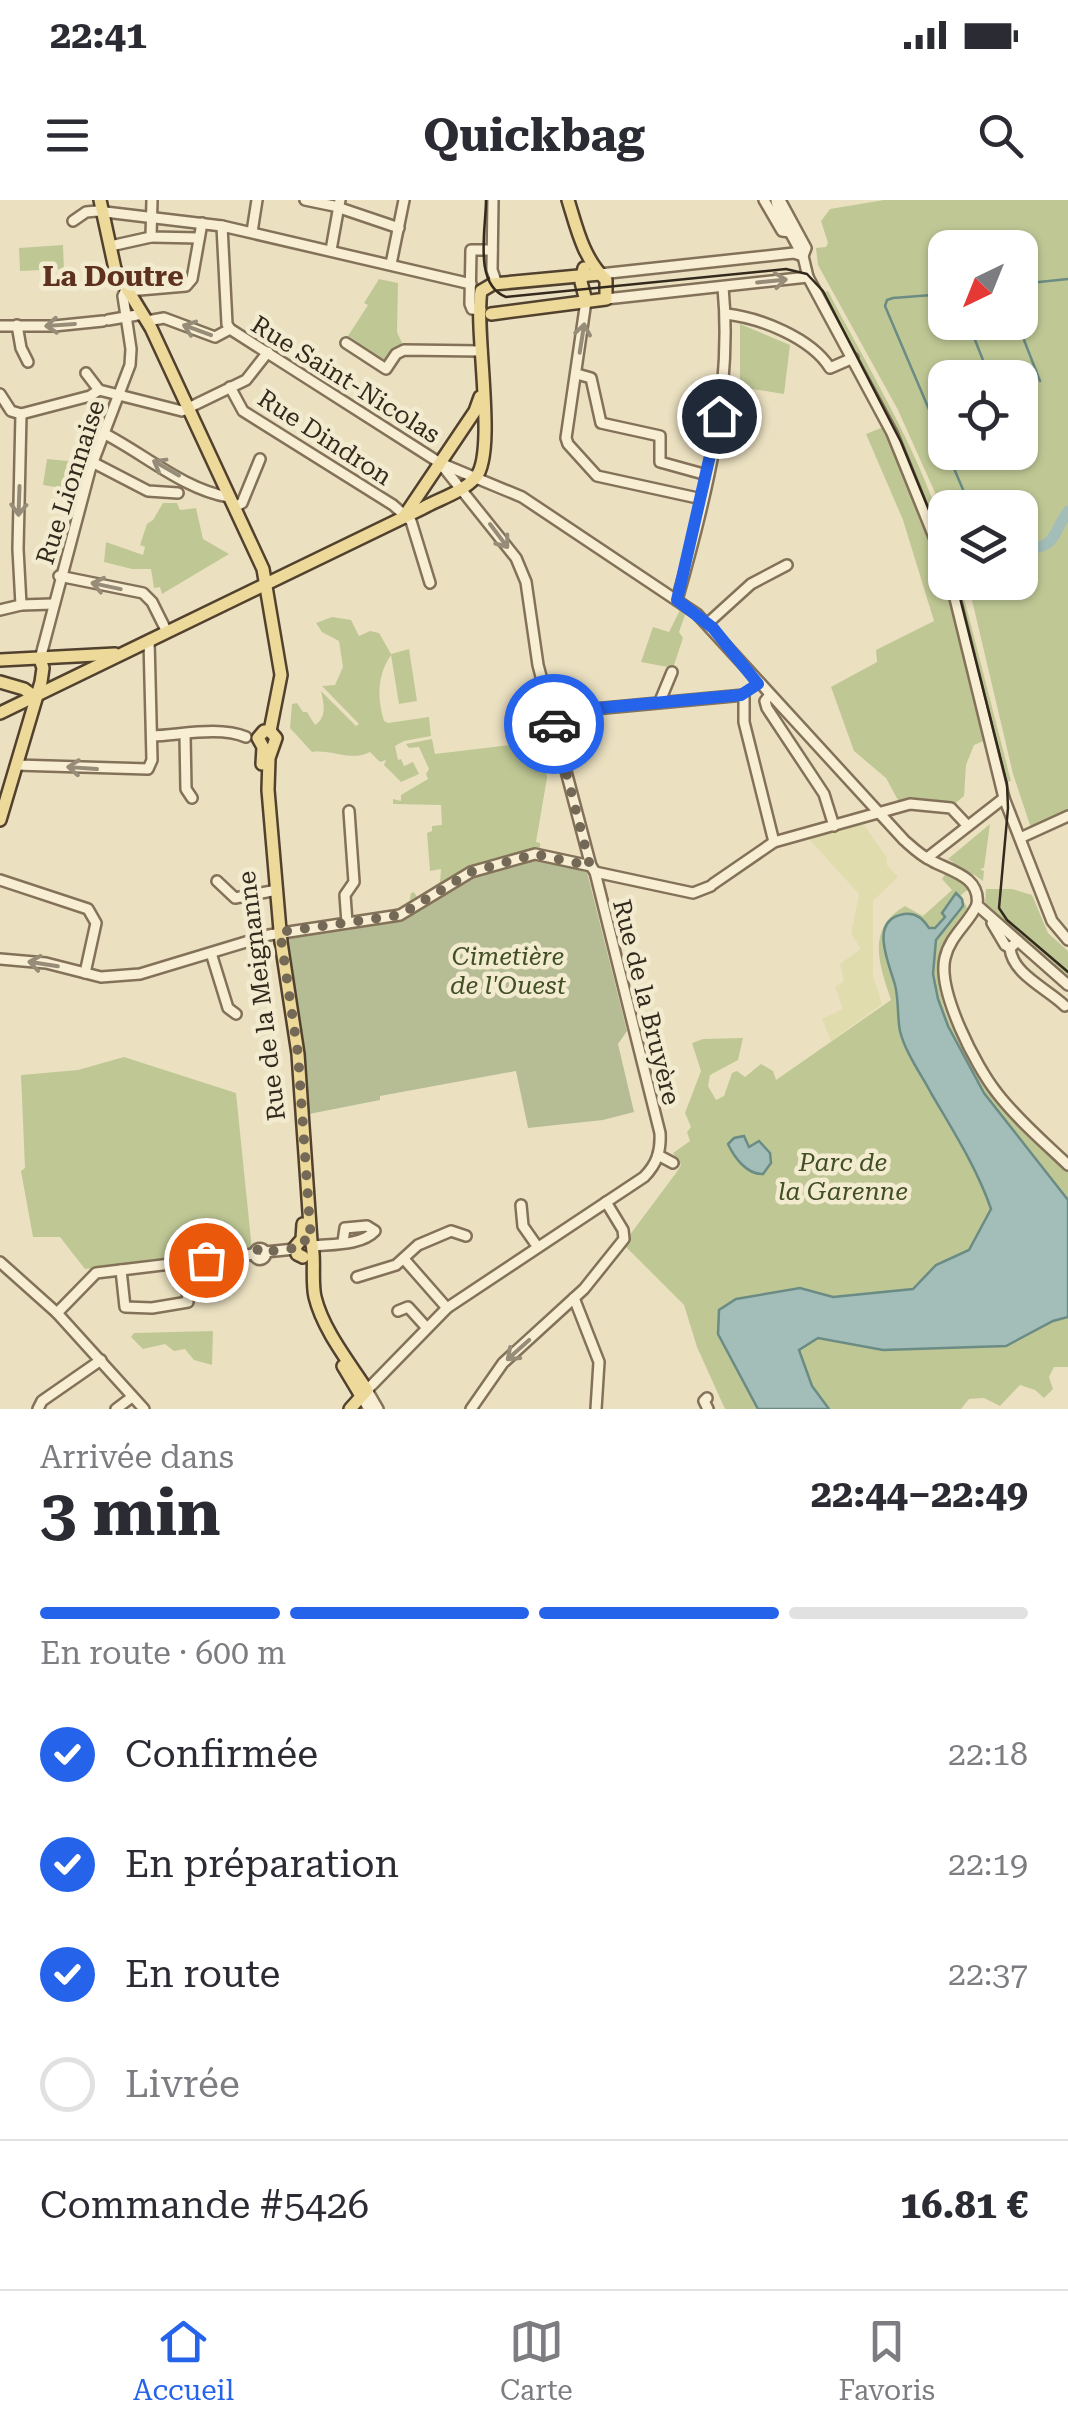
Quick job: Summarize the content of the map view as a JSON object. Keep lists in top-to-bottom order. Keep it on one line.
{"streets":{"main road":["Rue de la Meignanne"],"street":["Rue Saint-Nicolas","Rue Dindron","Rue Lionnaise","Rue de la Bruyère"]},"crossings":[["Rue Saint-Nicolas","Rue de la Bruyère"]],"districts":["La Doutre"],"parks":["Cimetière de l'Ouest","Parc de la Garenne"],"north":"bottom left","page":{"status":"22:41","header":"Quickbag","heading":["3 min","Arrivée dans","22:44–22:49"],"panel":["Commande #5426","16.81 €"],"bar":"En route · 600 m","list":[["Confirmée","22:18"],["En préparation","22:19"],["En route","22:37"],"Livrée"],"tabs":["Accueil","Carte","Favoris"]}}
